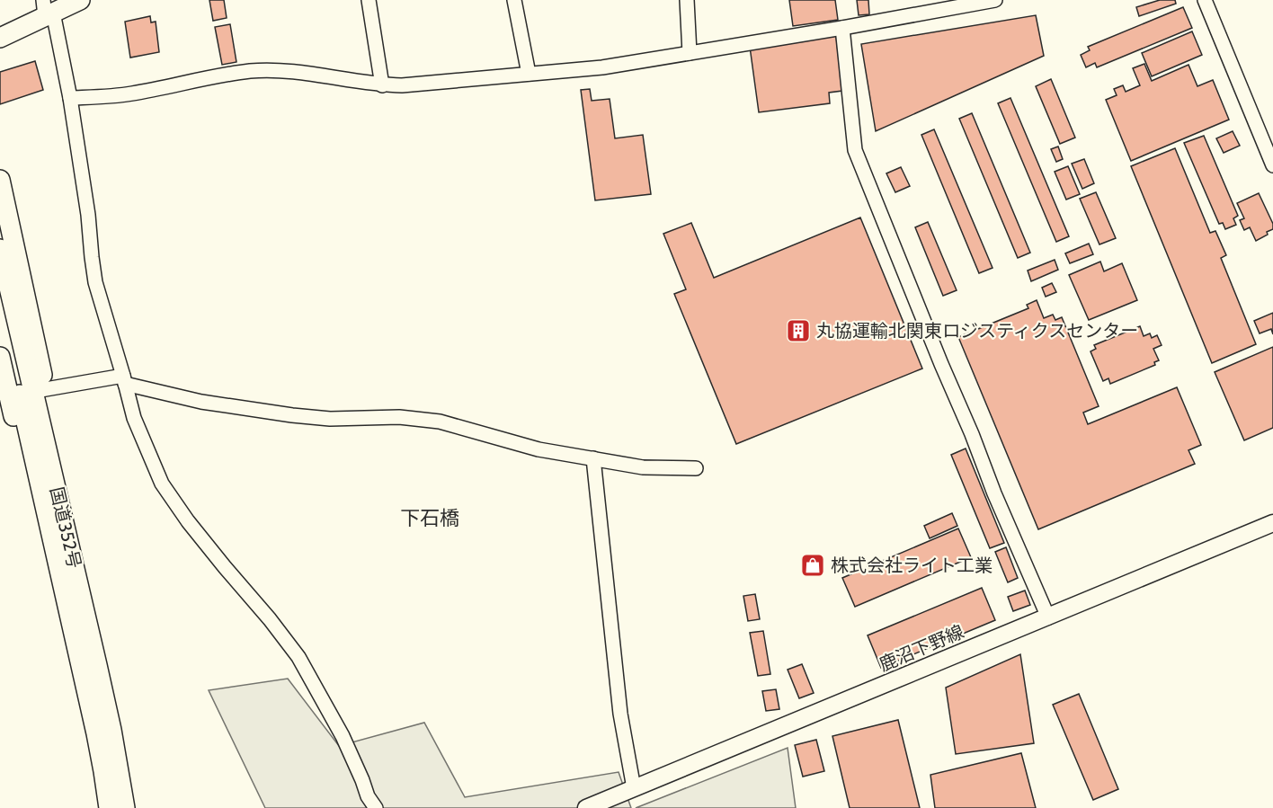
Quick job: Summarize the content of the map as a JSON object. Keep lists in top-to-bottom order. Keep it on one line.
{"streets":{"main road":["鹿沼下野線"]},"districts":["下石橋"],"places":{"building":["丸協運輸北関東ロジスティクスセンター"],"shop":["株式会社ライト工業"]}}
